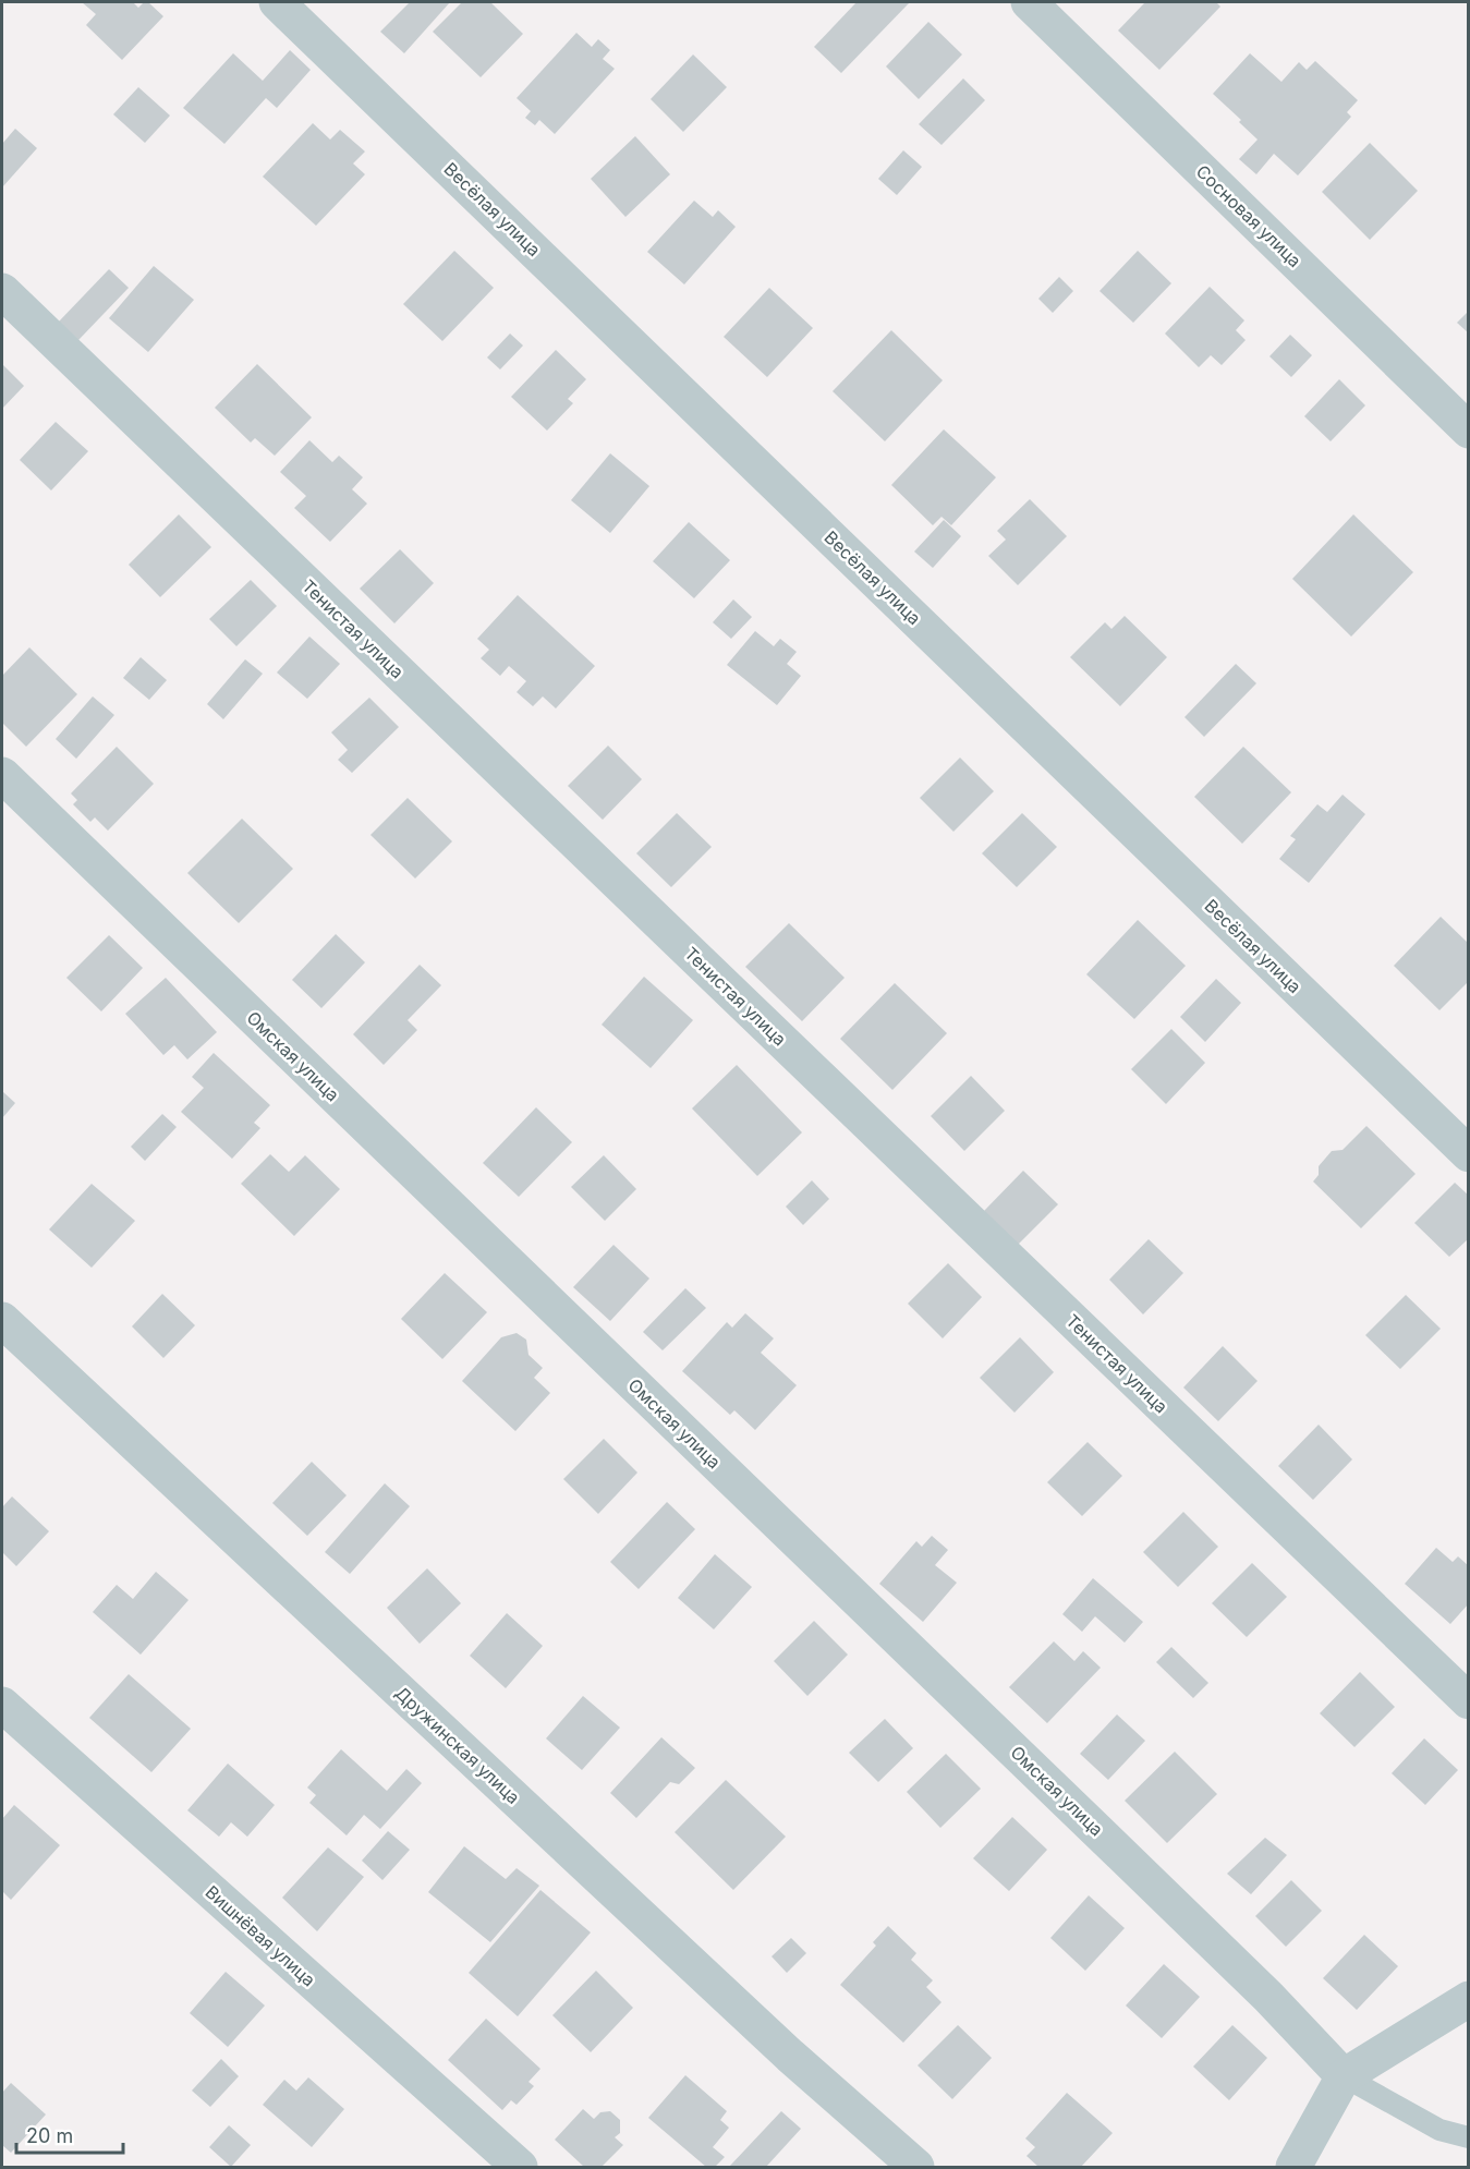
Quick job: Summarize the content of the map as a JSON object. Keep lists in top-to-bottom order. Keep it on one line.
{"streets":{"street":["Весёлая улица","Сосновая улица","Тенистая улица","Омская улица","Дружинская улица","Вишнёвая улица"]},"scale_bar":"20 m"}
